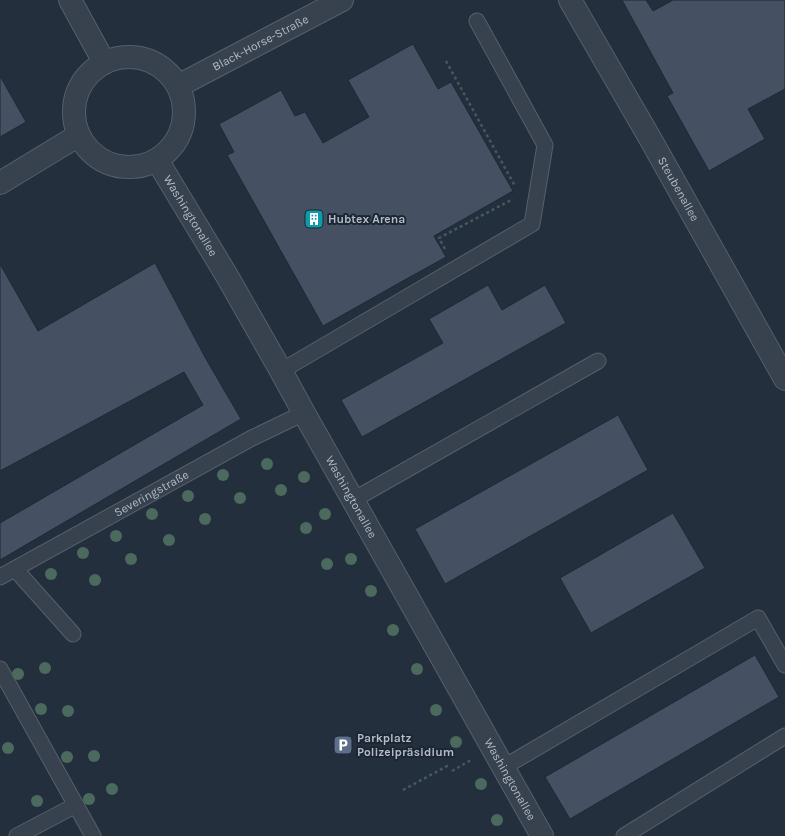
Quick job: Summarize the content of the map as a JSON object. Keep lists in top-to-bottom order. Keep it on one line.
{"streets":{"street":["Black-Horse-Straße","Steubenallee","Washingtonallee"],"lane":["Severingstraße"]},"crossings":[["Black-Horse-Straße","Washingtonallee"],["Washingtonallee","Severingstraße"]],"places":{"building":["Hubtex Arena"],"parking":["Parkplatz Polizeipräsidium"]}}
